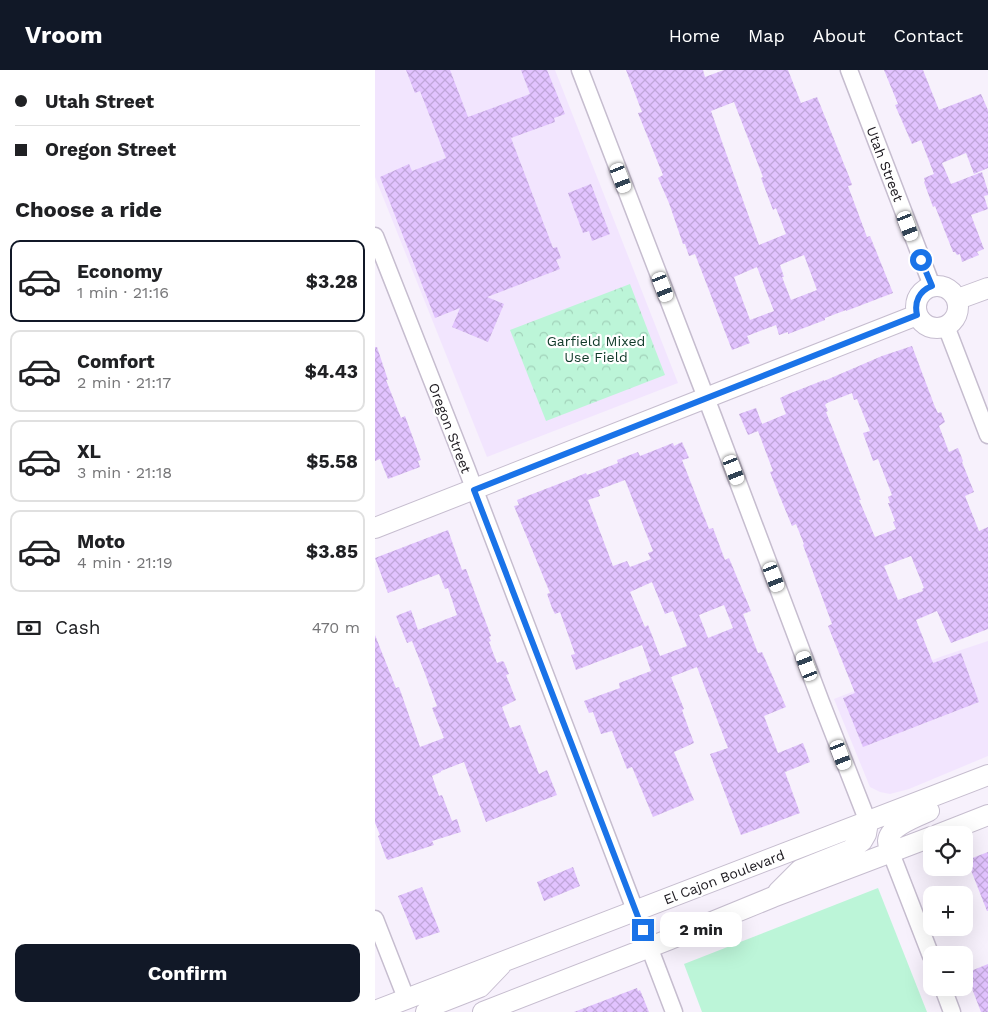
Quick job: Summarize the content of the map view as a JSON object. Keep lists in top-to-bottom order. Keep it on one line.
{"streets":{"main road":["El Cajon Boulevard"],"street":["Utah Street","Oregon Street"]},"crossings":[["Oregon Street","El Cajon Boulevard"]],"parks":["Garfield Mixed Use Field"],"page":{"header":"Vroom","nav":["Home","Map","About","Contact"],"banner":["Utah Street","Oregon Street"],"heading":"Choose a ride","list":[{"name":"Economy","note":"1 min · 21:16","value":"$3.28"},{"name":"Comfort","note":"2 min · 21:17","value":"$4.43"},{"name":"XL","note":"3 min · 21:18","value":"$5.58"},{"name":"Moto","note":"4 min · 21:19","value":"$3.85"}],"pay":["Cash","470 m"],"map_buttons":["+","−"],"bubble":"2 min","buttons":"Confirm"}}
